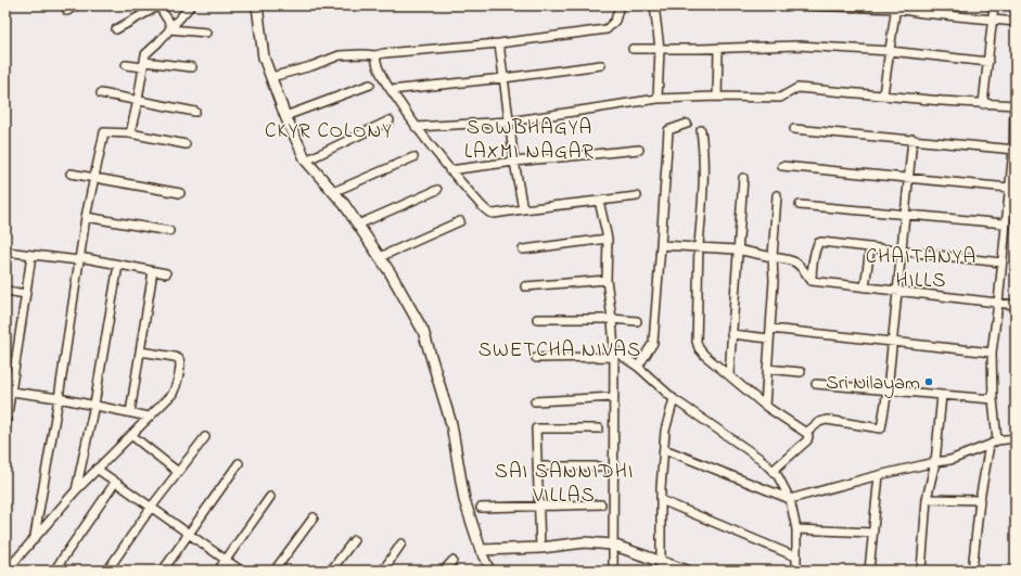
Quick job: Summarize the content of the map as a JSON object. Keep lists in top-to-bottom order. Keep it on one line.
{"districts":["SOWBHAGYA LAXMI NAGAR","CKYR COLONY","CHAITANYA HILLS","SWETCHA NIVAS","SAI SANNIDHI VILLAS"],"places":["Sri Nilayam"]}
